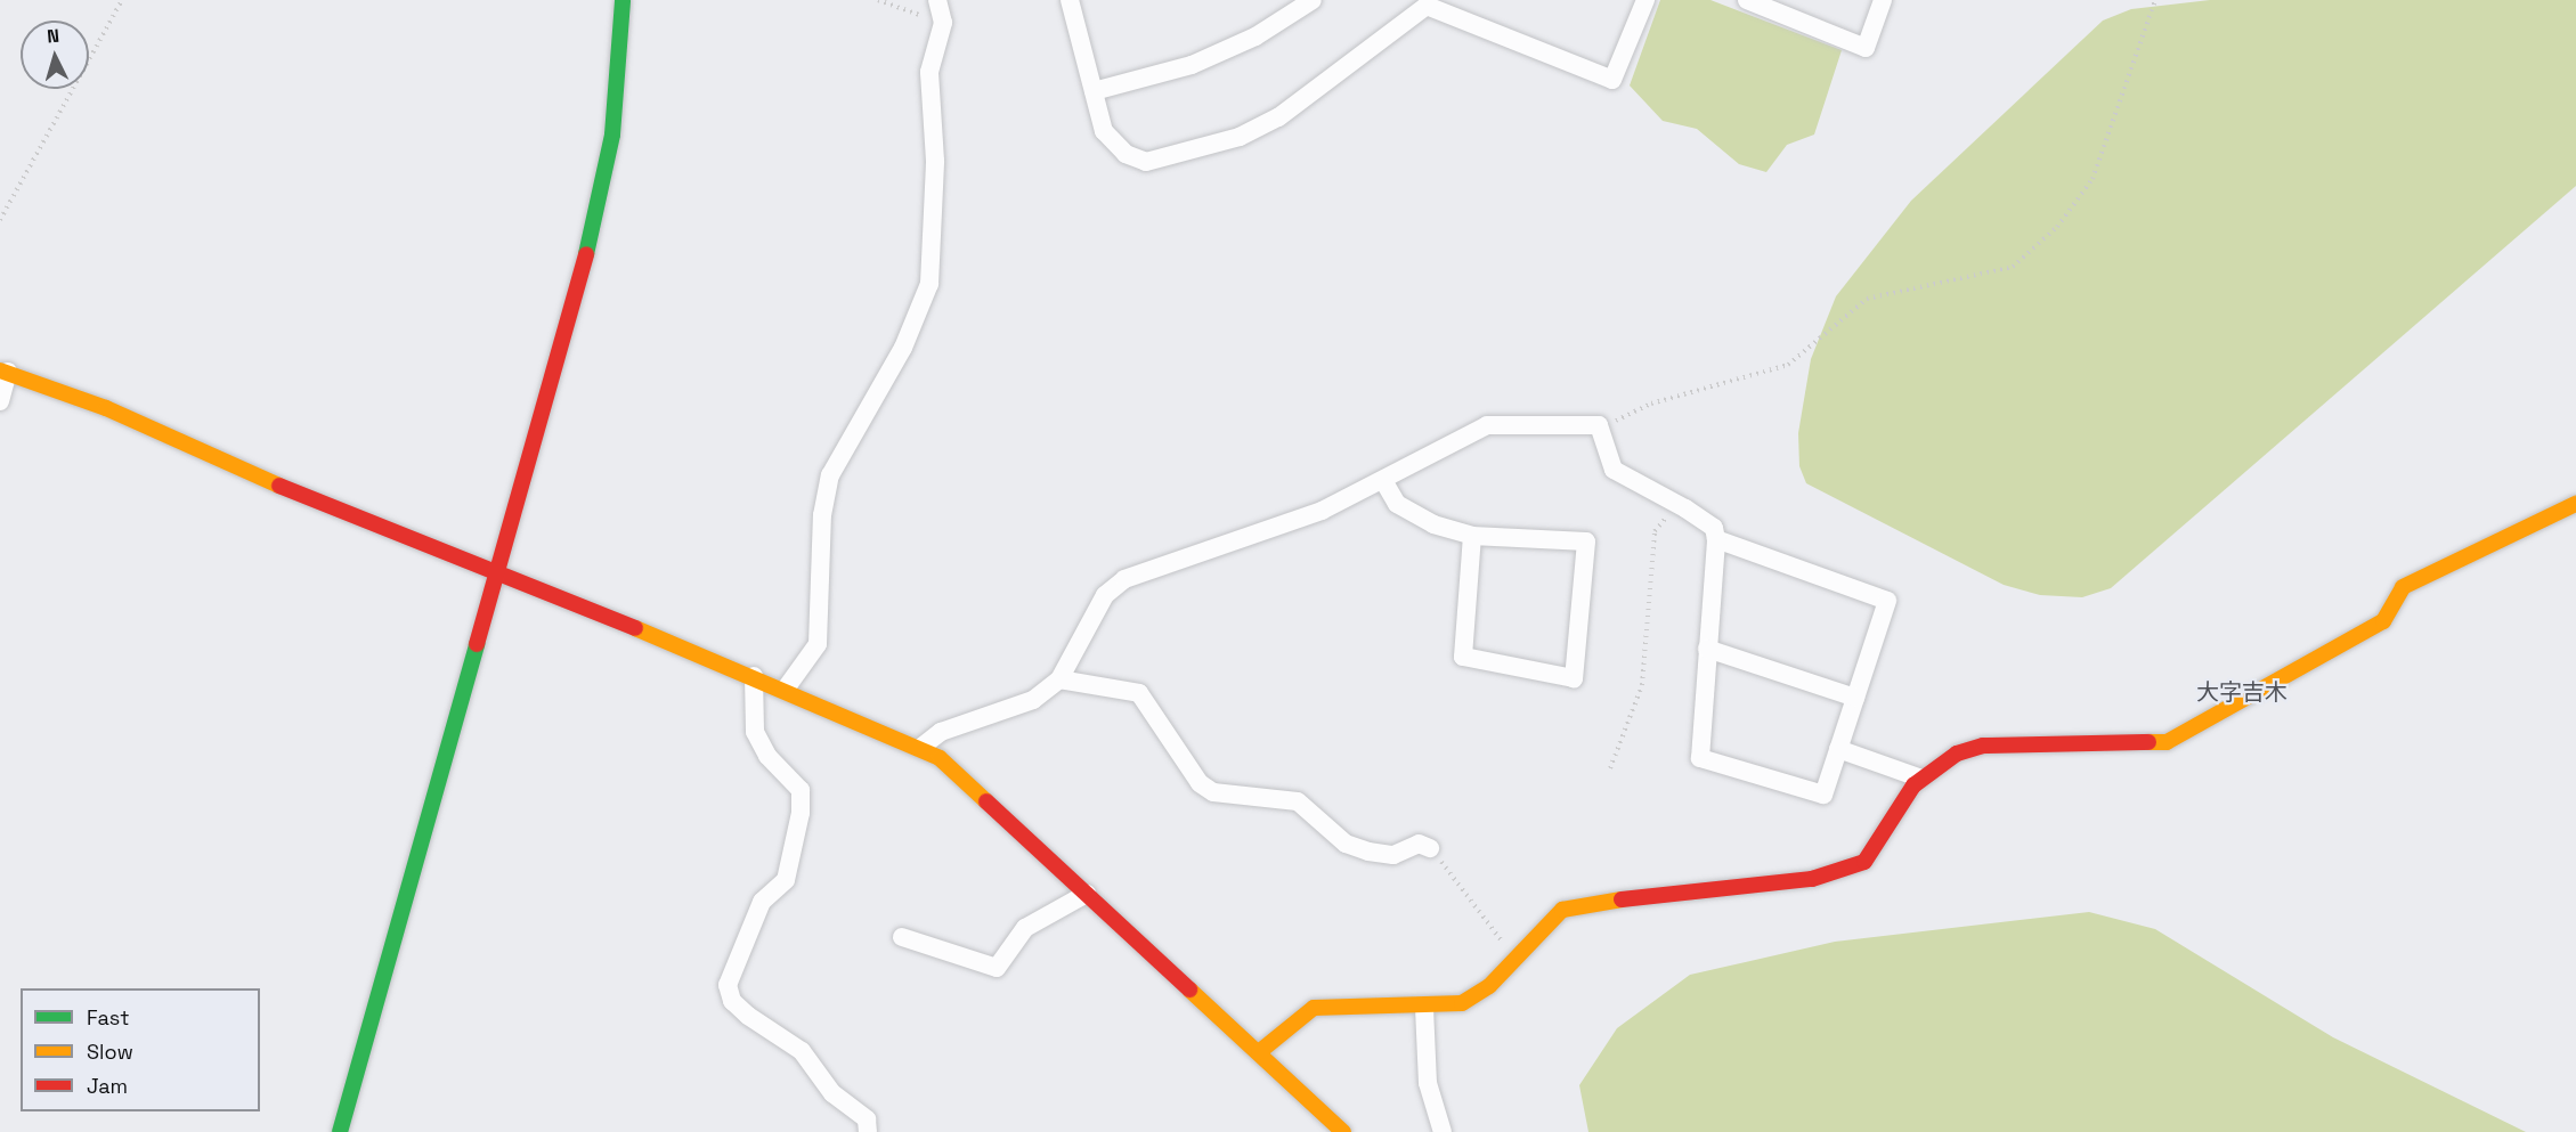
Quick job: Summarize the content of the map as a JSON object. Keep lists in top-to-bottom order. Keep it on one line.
{"districts":["大字吉木"],"legend":["Fast","Slow","Jam"],"north":"top"}
